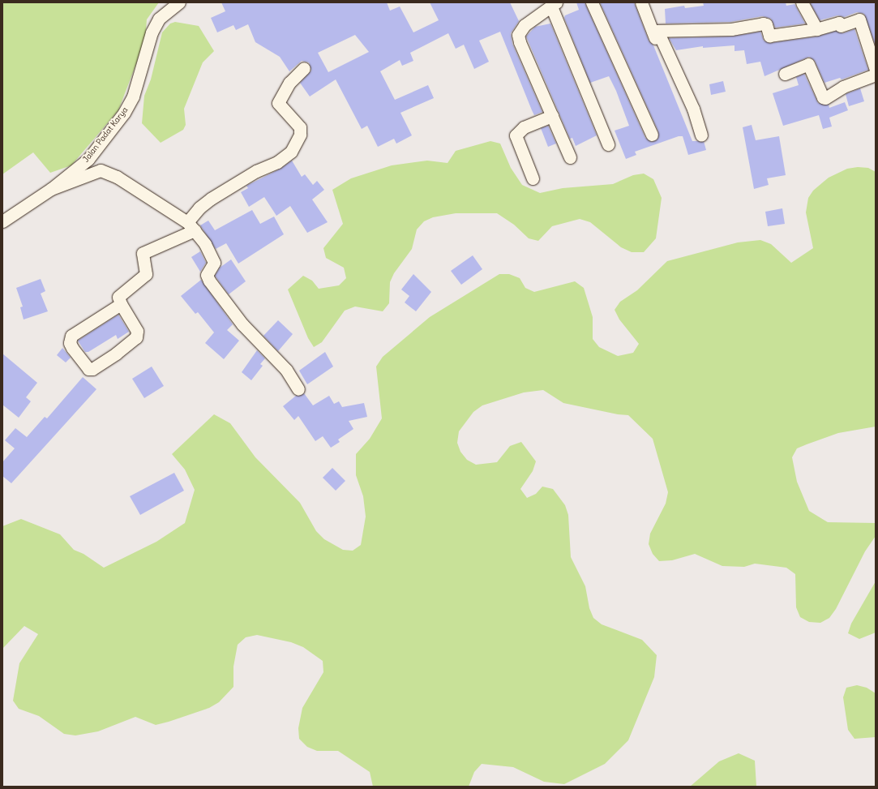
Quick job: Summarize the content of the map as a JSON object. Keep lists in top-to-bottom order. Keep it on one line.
{"streets":{"street":["Jalan Padat Karya"]}}
